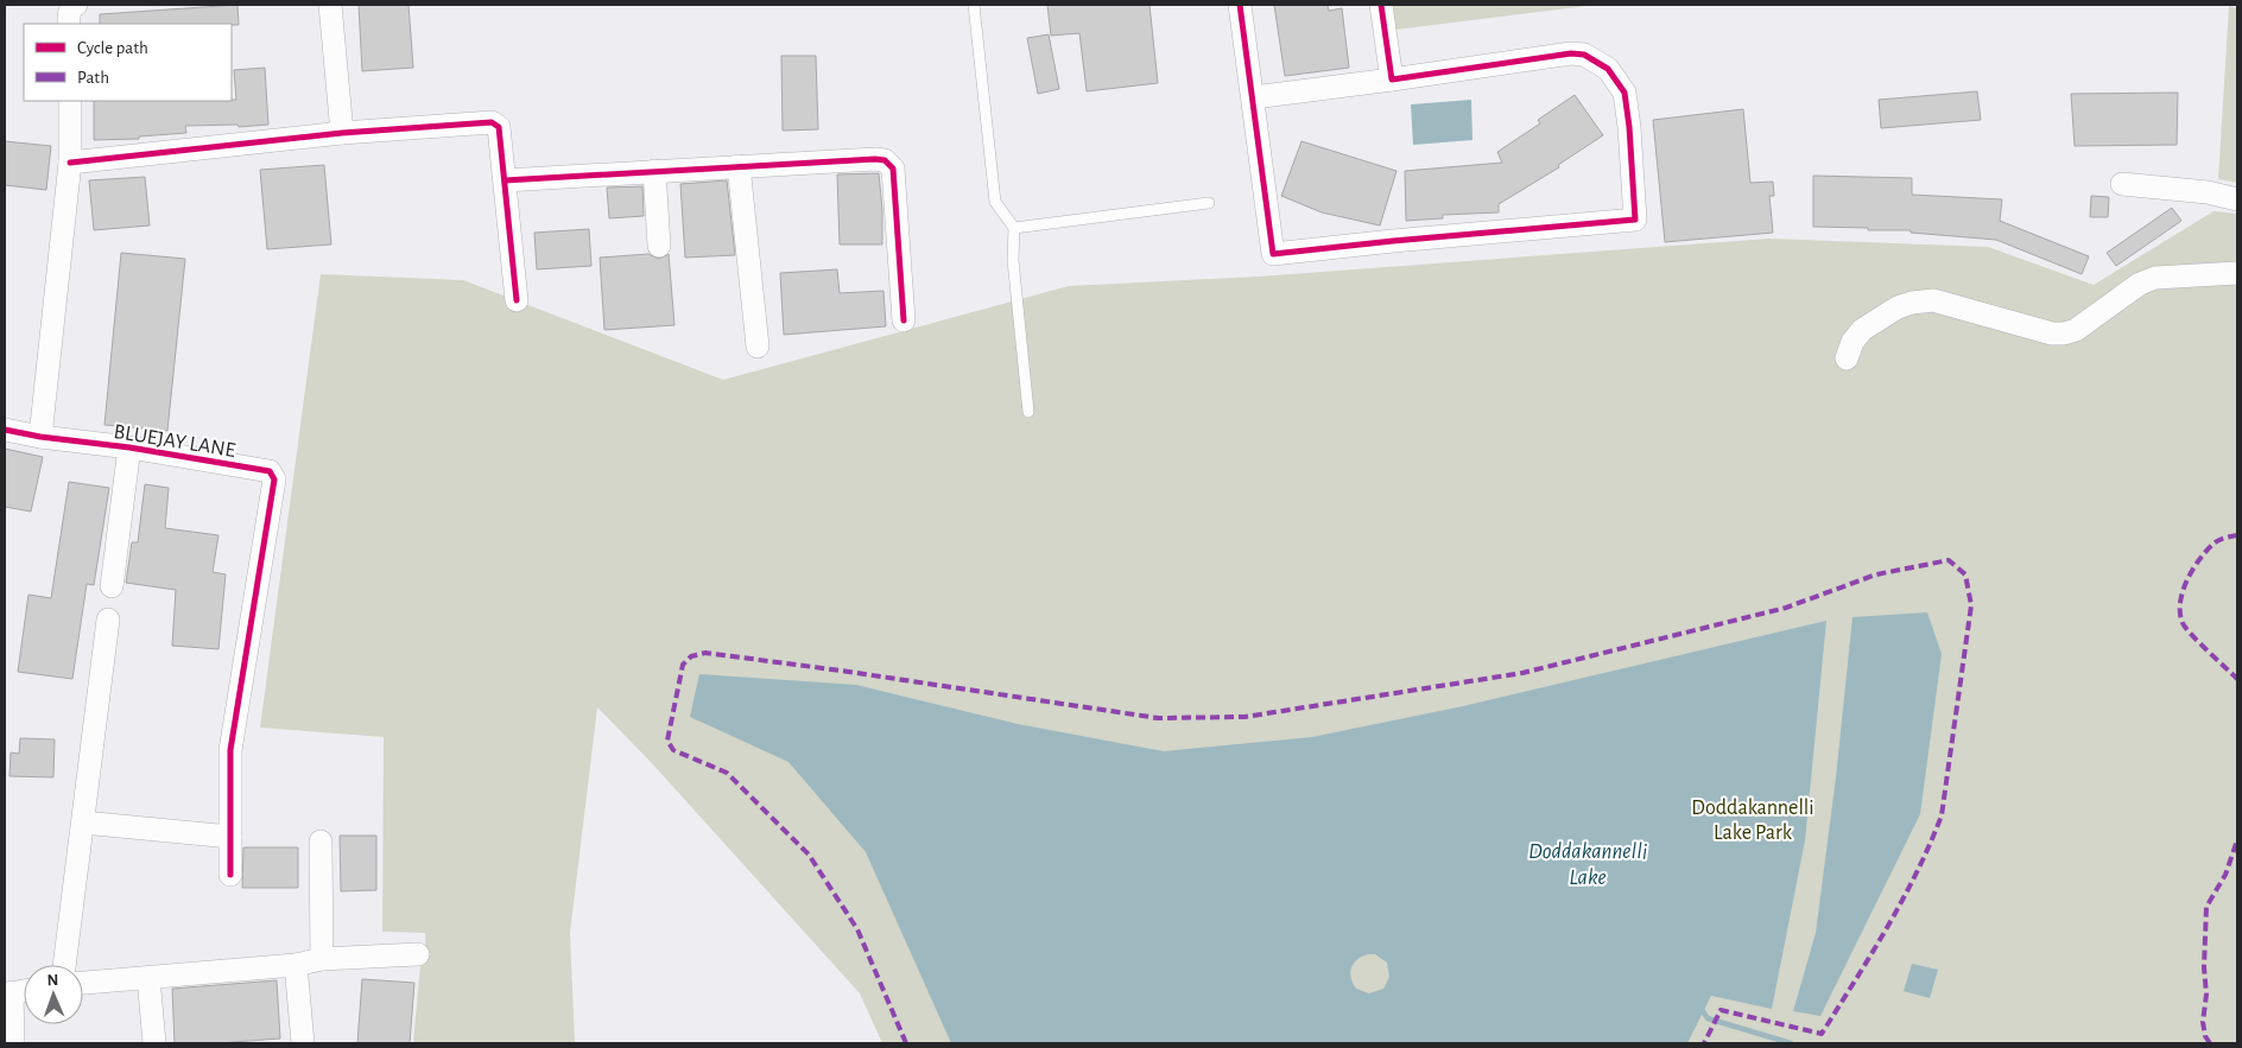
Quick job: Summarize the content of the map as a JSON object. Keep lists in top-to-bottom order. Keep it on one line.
{"streets":{"street":["BLUEJAY LANE"]},"water":["Doddakannelli Lake"],"parks":["Doddakannelli Lake Park"],"legend":["Cycle path","Path"],"north":"top"}
